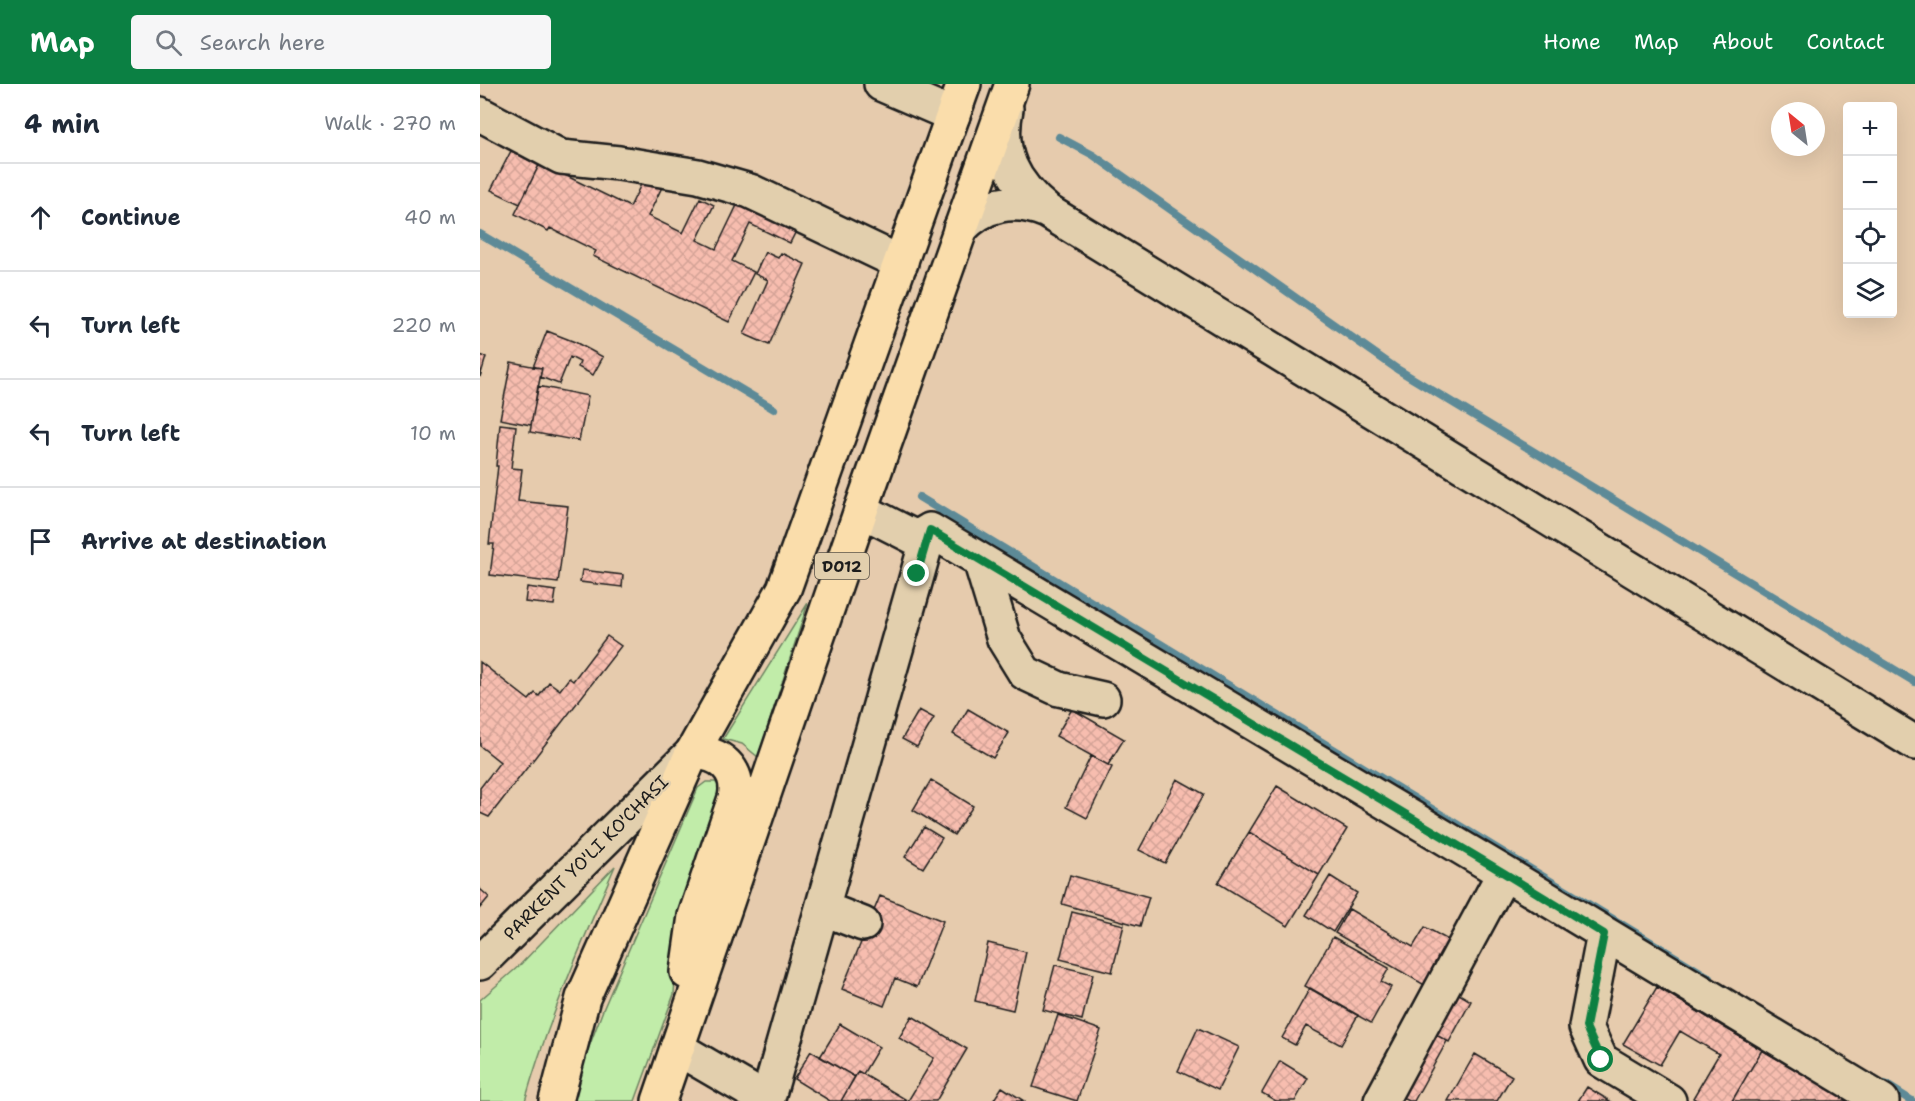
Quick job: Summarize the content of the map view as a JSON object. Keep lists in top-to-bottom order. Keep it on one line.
{"streets":{"highway":["D012"],"street":["PARKENT YO'LI KO'CHASI"]},"crossings":[["D012","PARKENT YO'LI KO'CHASI"]],"north":"top left","page":{"header":"Map","search":"Search here","nav":["Home","Map","About","Contact"],"heading":["4 min","Walk · 270 m"],"map_buttons":["+","−"],"list":[["Continue","40 m"],["Turn left","220 m"],["Turn left","10 m"],"Arrive at destination"]}}
